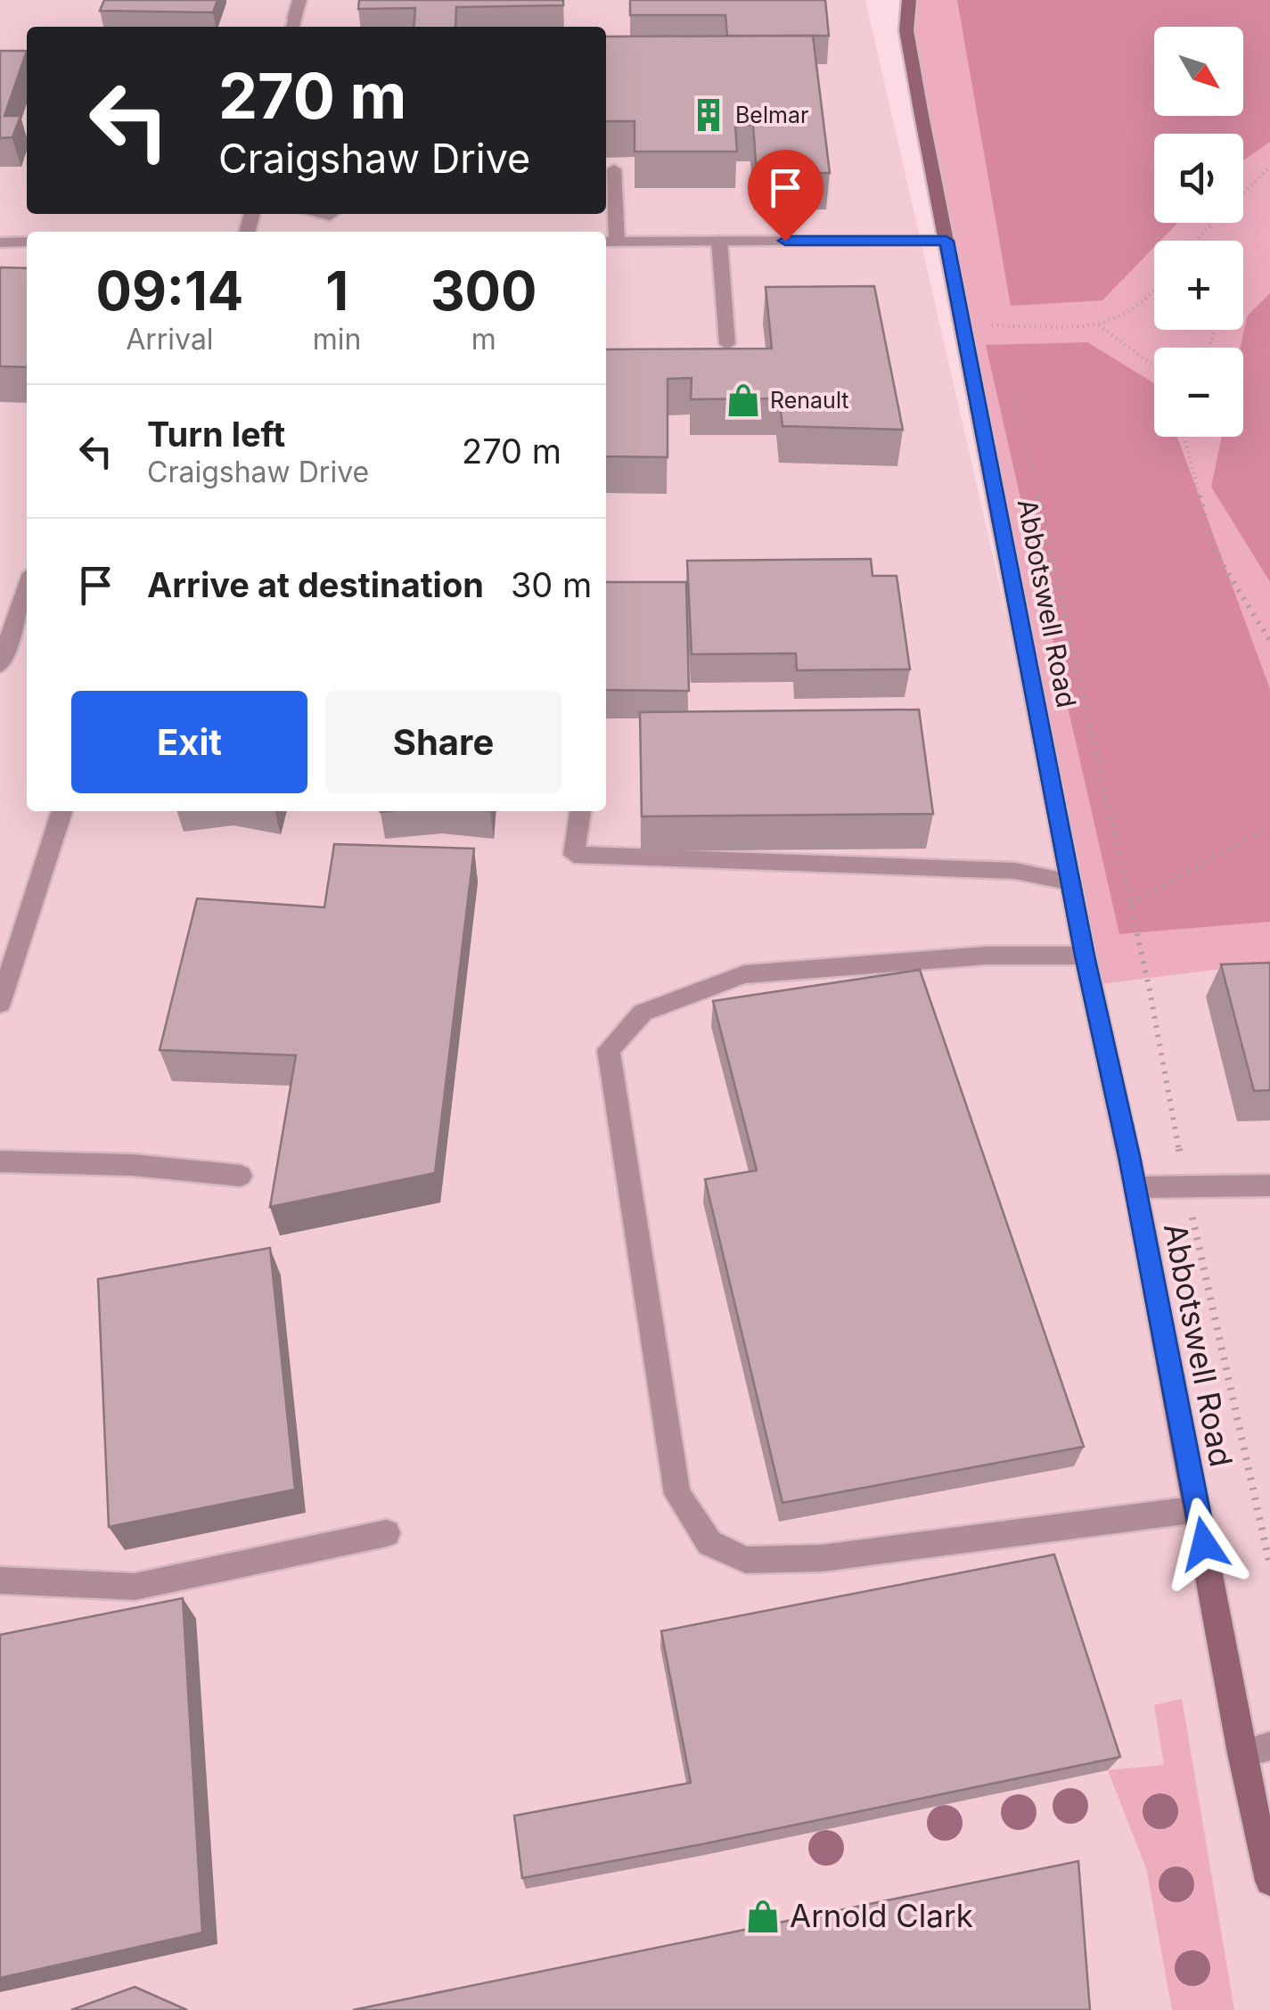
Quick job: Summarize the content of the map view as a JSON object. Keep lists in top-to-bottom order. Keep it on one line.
{"streets":{"street":["Abbotswell Road"]},"places":{"building":["Belmar"],"shop":["Renault","Arnold Clark"]},"north":"bottom right","page":{"map_buttons":["+","−"],"turn":["270 m","Craigshaw Drive"],"eta":["09:14","Arrival","1","min","300","m"],"list":[{"name":"Turn left","note":"Craigshaw Drive","value":"270 m"},{"name":"Arrive at destination","value":"30 m"}],"buttons":["Exit","Share"]}}
